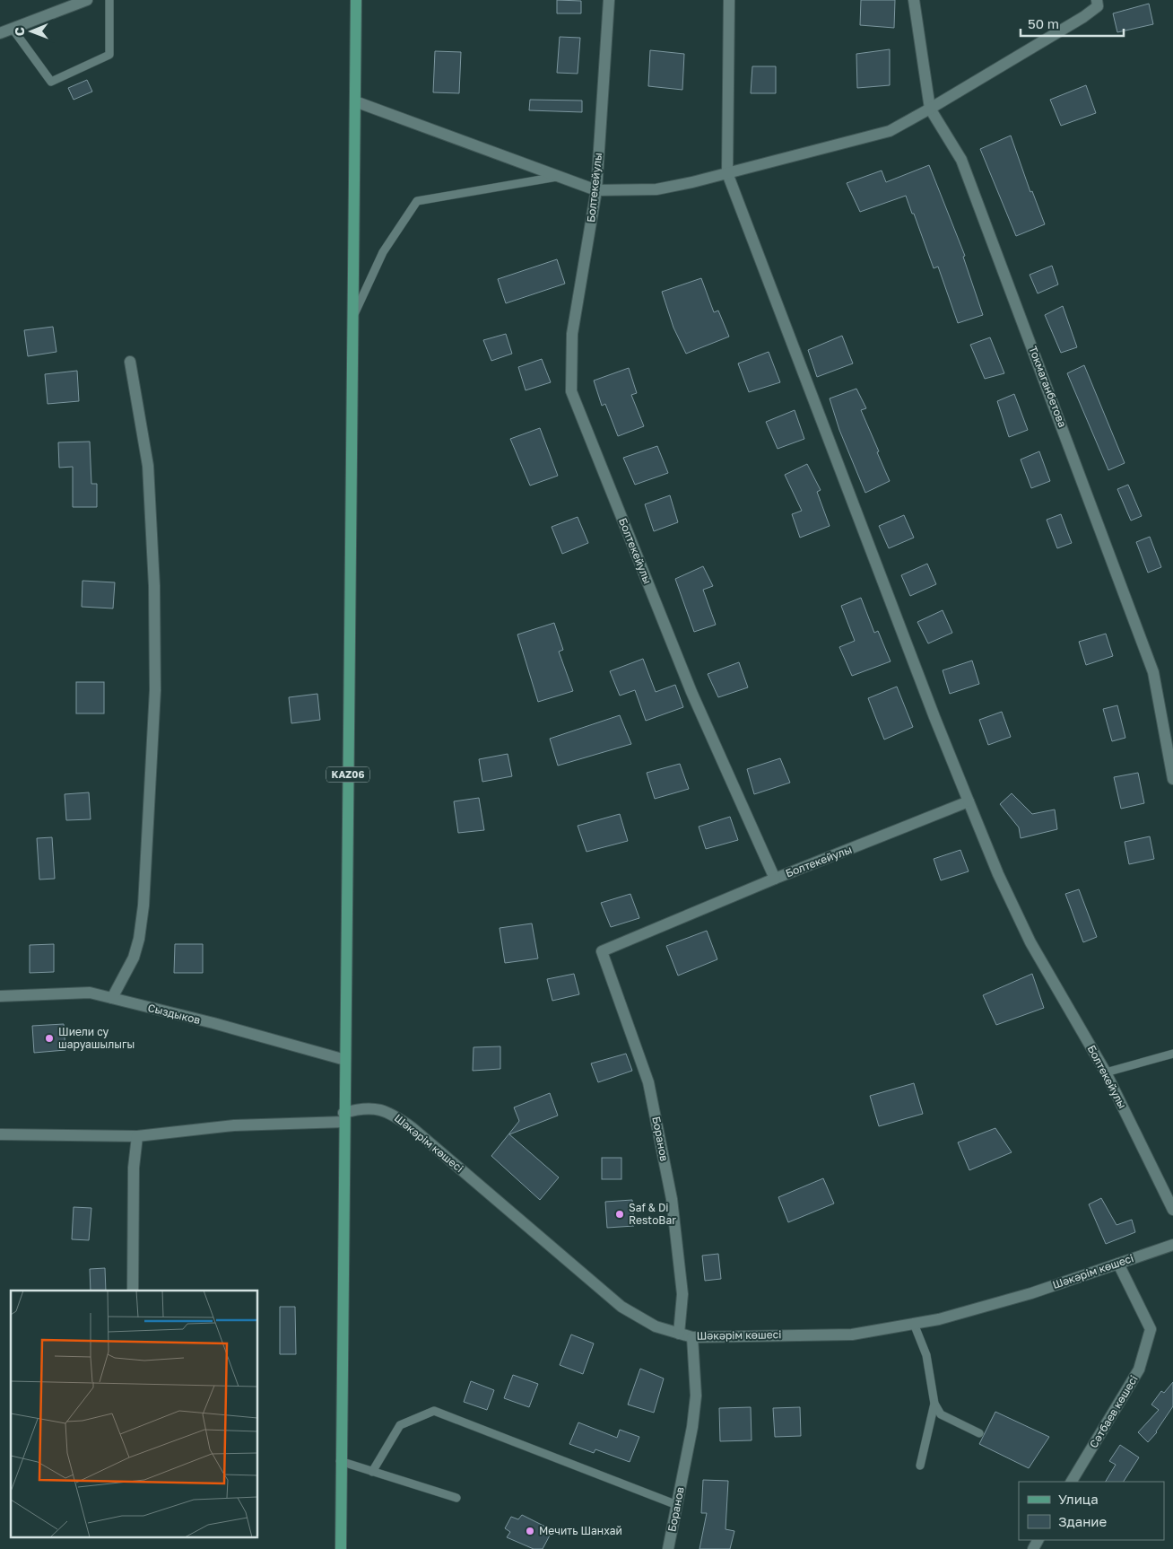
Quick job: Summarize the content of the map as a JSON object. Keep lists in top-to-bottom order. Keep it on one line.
{"streets":{"main road":["KАZ06"],"street":["Болтекейулы","Токмаганбетова","Сыздыков","Боранов","Шәкәрім көшесі","Сәтбаев көшесі"]},"crossings":[["Болтекейулы","Боранов"],["KАZ06","Сыздыков"],["KАZ06","Шәкәрім көшесі"],["Боранов","Шәкәрім көшесі"],["Шәкәрім көшесі","Сәтбаев көшесі"]],"places":["Шиели су шаруашылыгы","Saf & Di RestoBar","Мечить Шанхай"],"legend":["Улица","Здание"],"scale_bar":"50 m","north":"left"}
